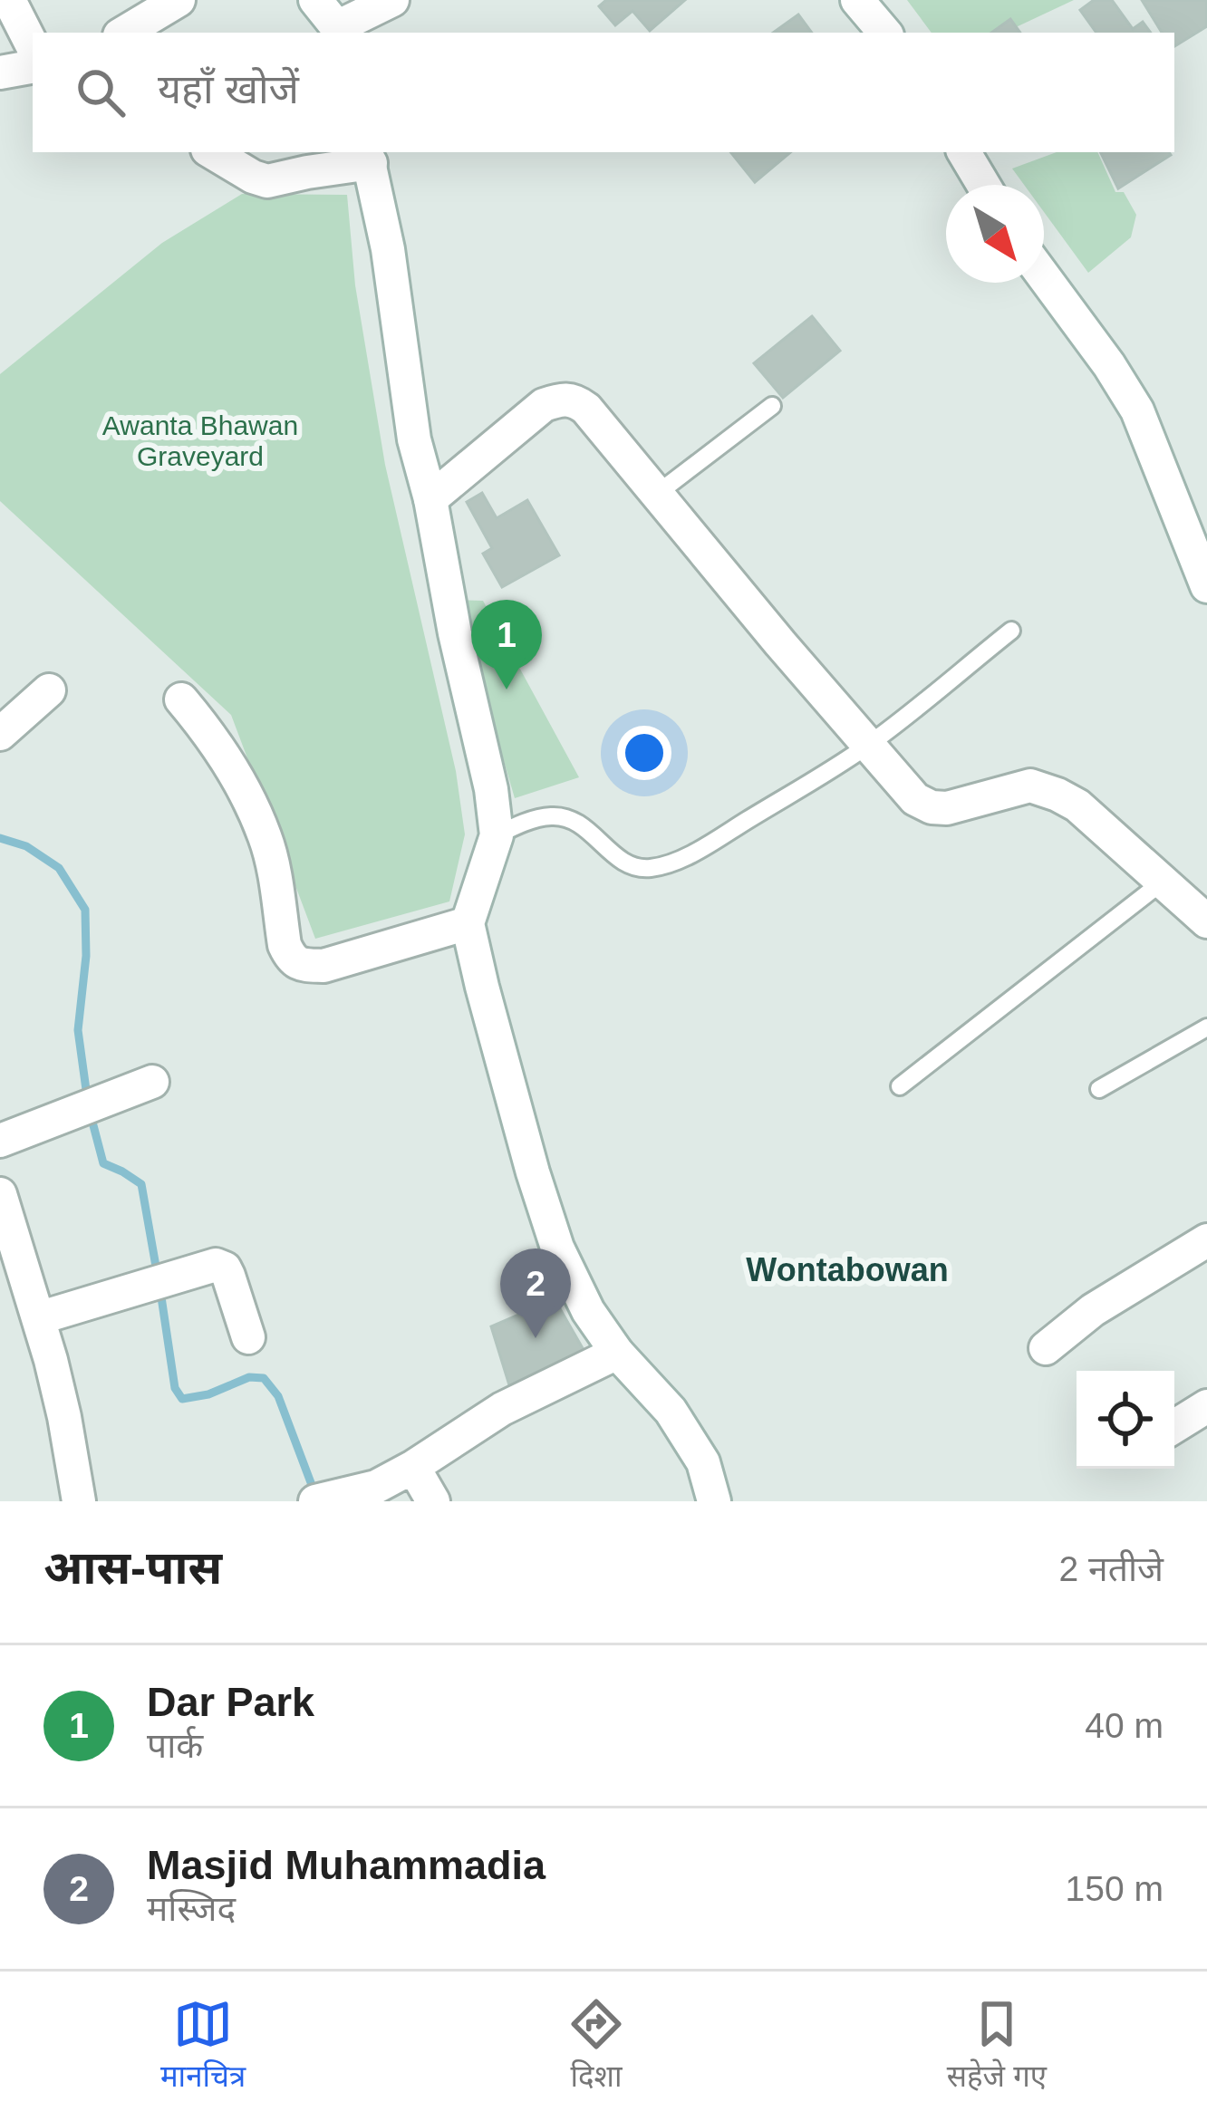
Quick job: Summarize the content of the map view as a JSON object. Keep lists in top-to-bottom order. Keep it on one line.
{"districts":["Wontabowan"],"parks":["Awanta Bhawan Graveyard"],"north":"bottom right","page":{"search":"यहाँ खोजें","pins":["1","2"],"heading":["आस-पास","2 नतीजे"],"list":[{"mark":"1","name":"Dar Park","note":"पार्क","value":"40 m"},{"mark":"2","name":"Masjid Muhammadia","note":"मस्जिद","value":"150 m"}],"nav":["मानचित्र","दिशा","सहेजे गए"]}}
